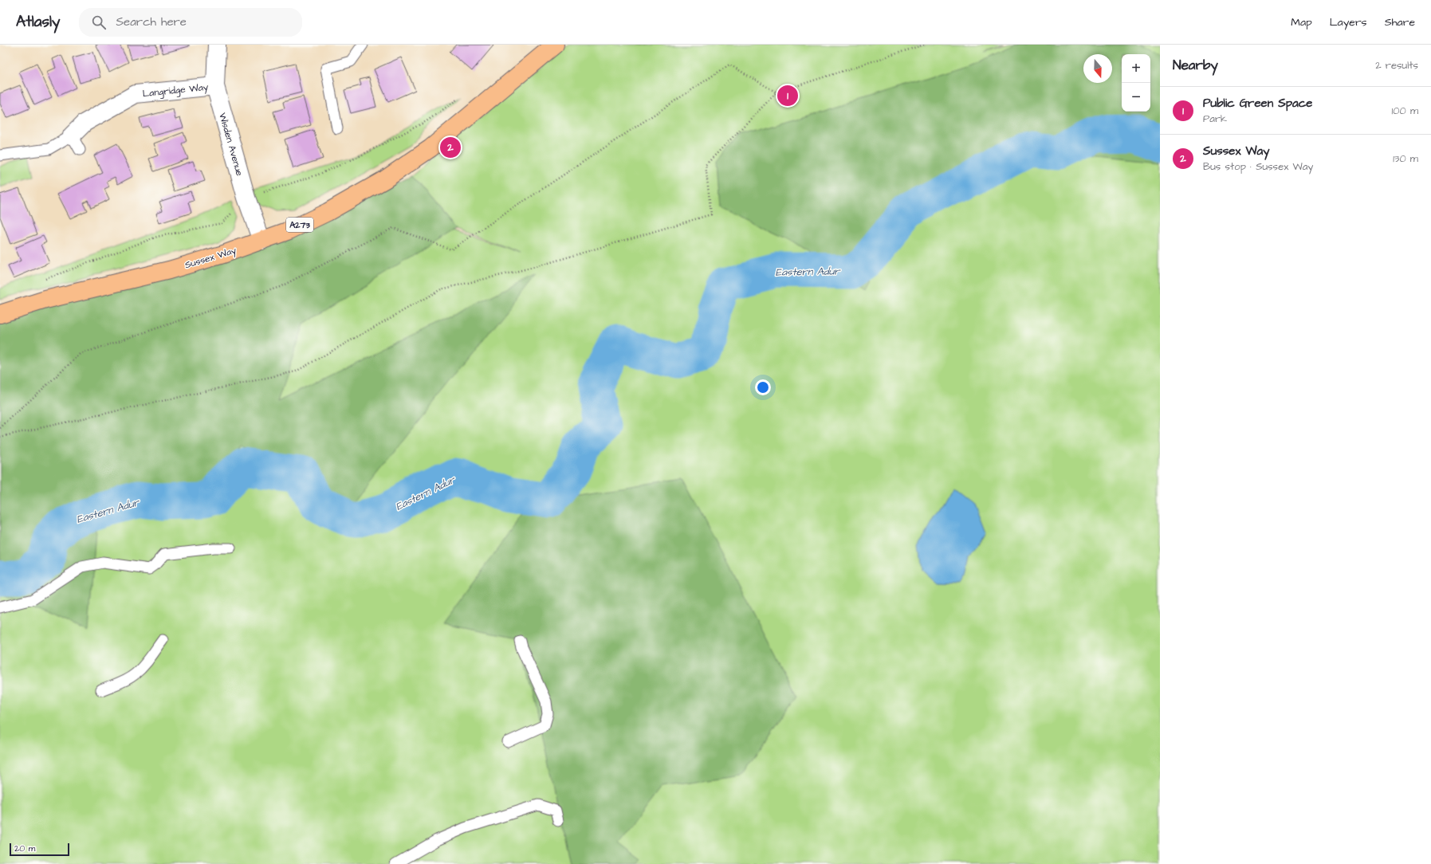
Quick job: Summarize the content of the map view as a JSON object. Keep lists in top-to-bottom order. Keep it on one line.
{"streets":{"main road":["A273","Sussex Way"],"street":["Langridge Way","Wisden Avenue"]},"crossings":[["Langridge Way","Wisden Avenue"],["Wisden Avenue","Sussex Way"]],"water":["Eastern Adur"],"scale_bar":"20 m","north":"bottom","page":{"header":"Atlasly","search":"Search here","nav":["Map","Layers","Share"],"heading":["Nearby","2 results"],"map_buttons":["+","−"],"pins":["1","2"],"list":[{"mark":"1","name":"Public Green Space","note":"Park","value":"100 m"},{"mark":"2","name":"Sussex Way","note":"Bus stop · Sussex Way","value":"130 m"}],"scale":"20 m"}}
